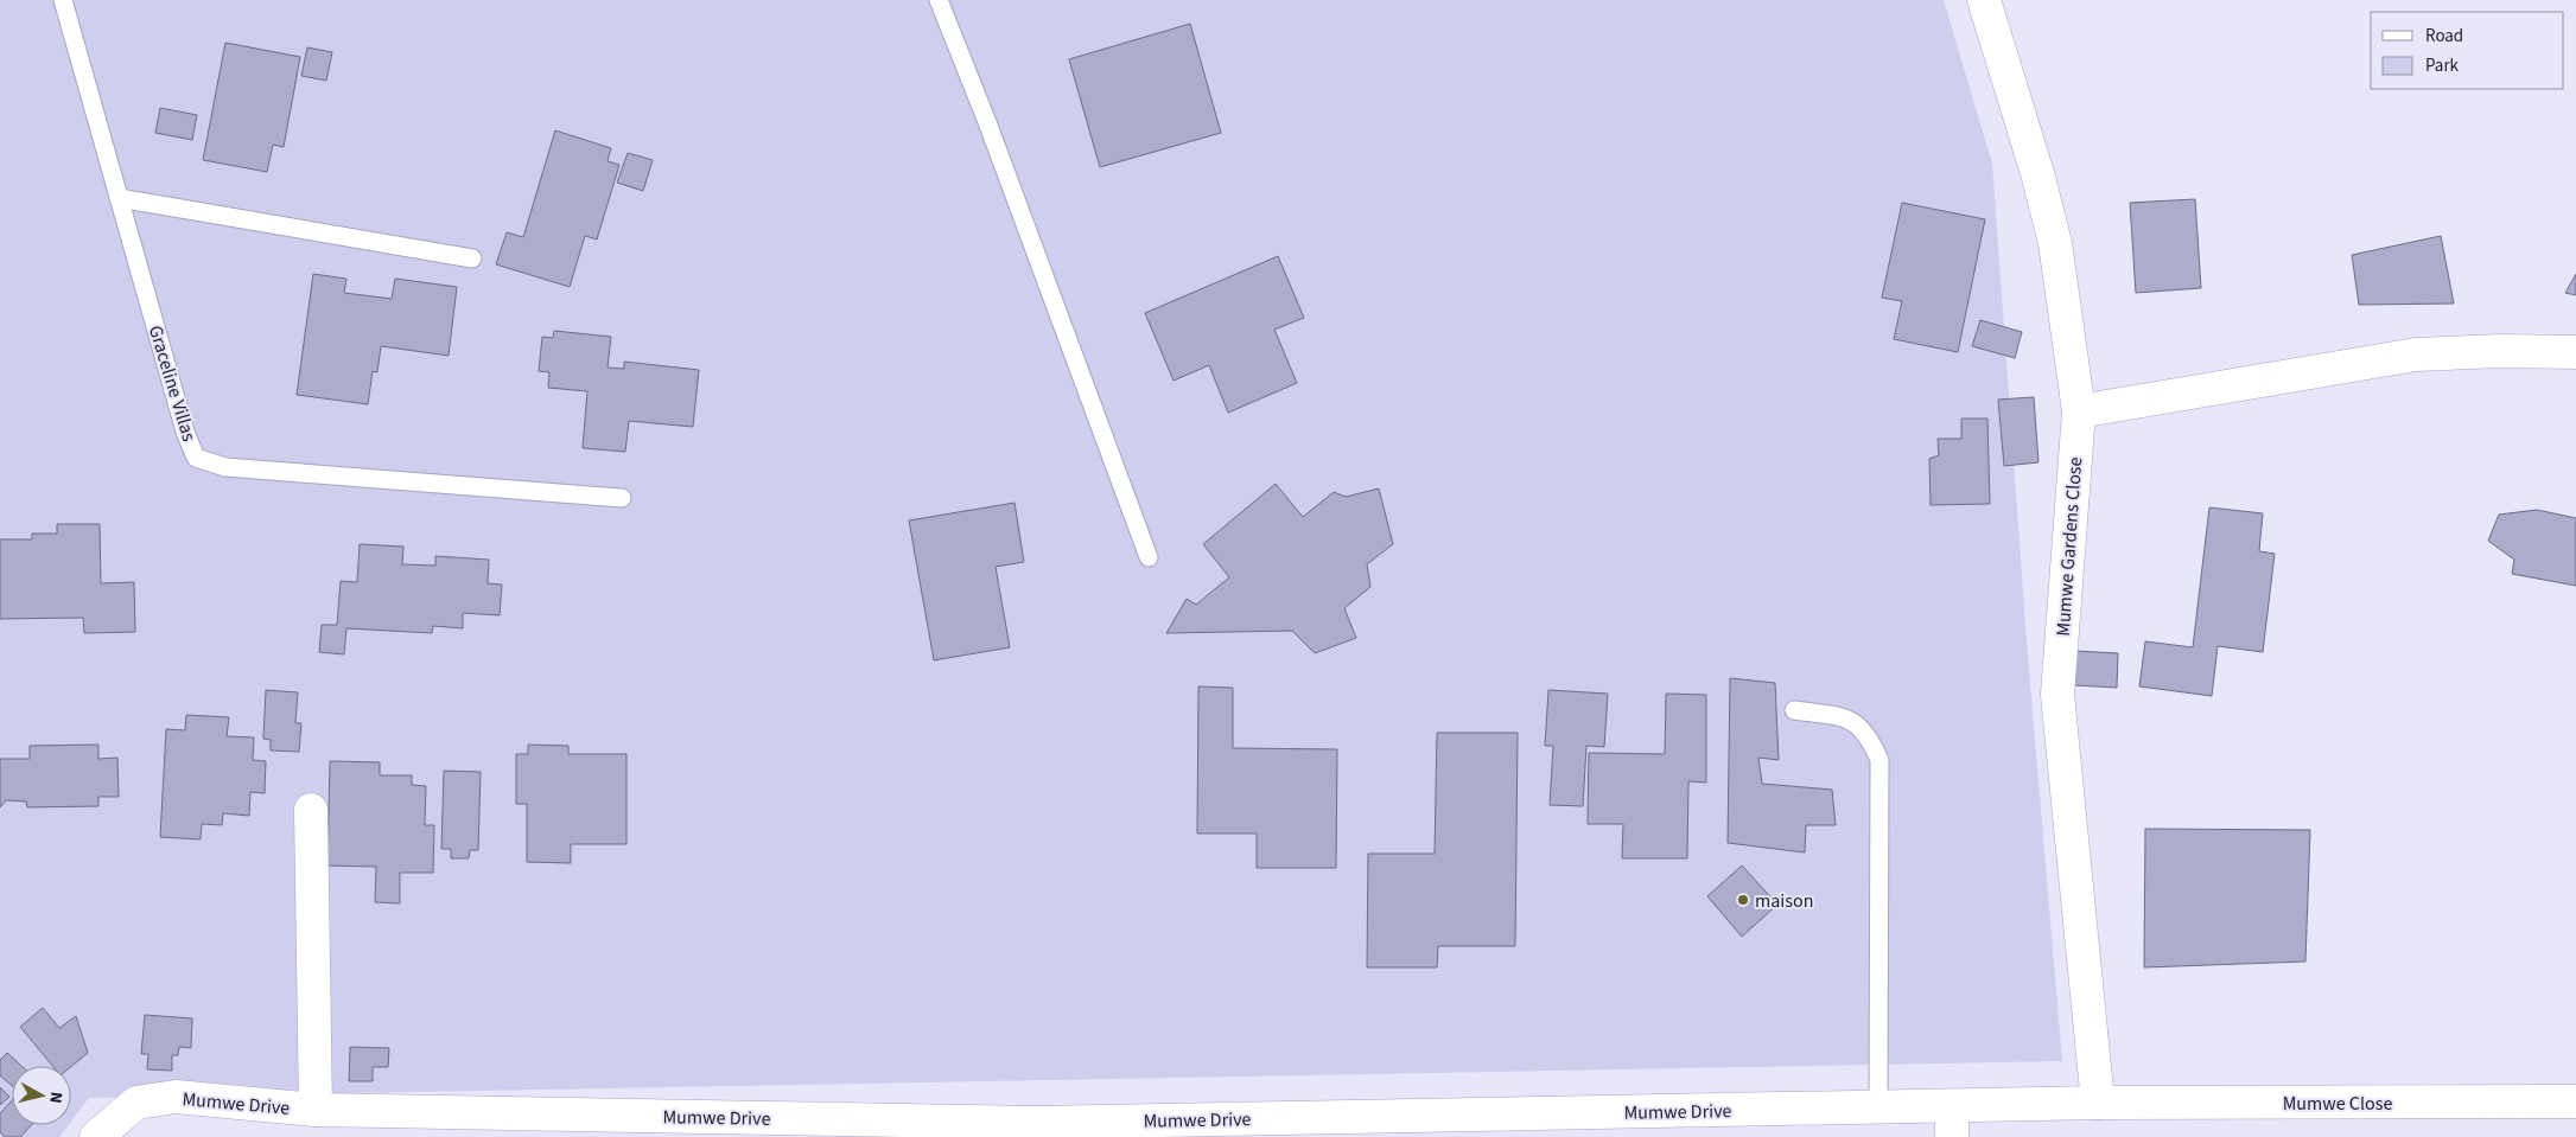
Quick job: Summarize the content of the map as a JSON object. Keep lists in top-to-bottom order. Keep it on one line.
{"streets":{"street":["Mumwe Gardens Close","Mumwe Drive","Mumwe Close"],"lane":["Graceline Villas"]},"crossings":[["Mumwe Gardens Close","Mumwe Drive"],["Mumwe Gardens Close","Mumwe Close"],["Mumwe Drive","Mumwe Close"]],"places":["maison"],"legend":["Road","Park"],"north":"right"}
